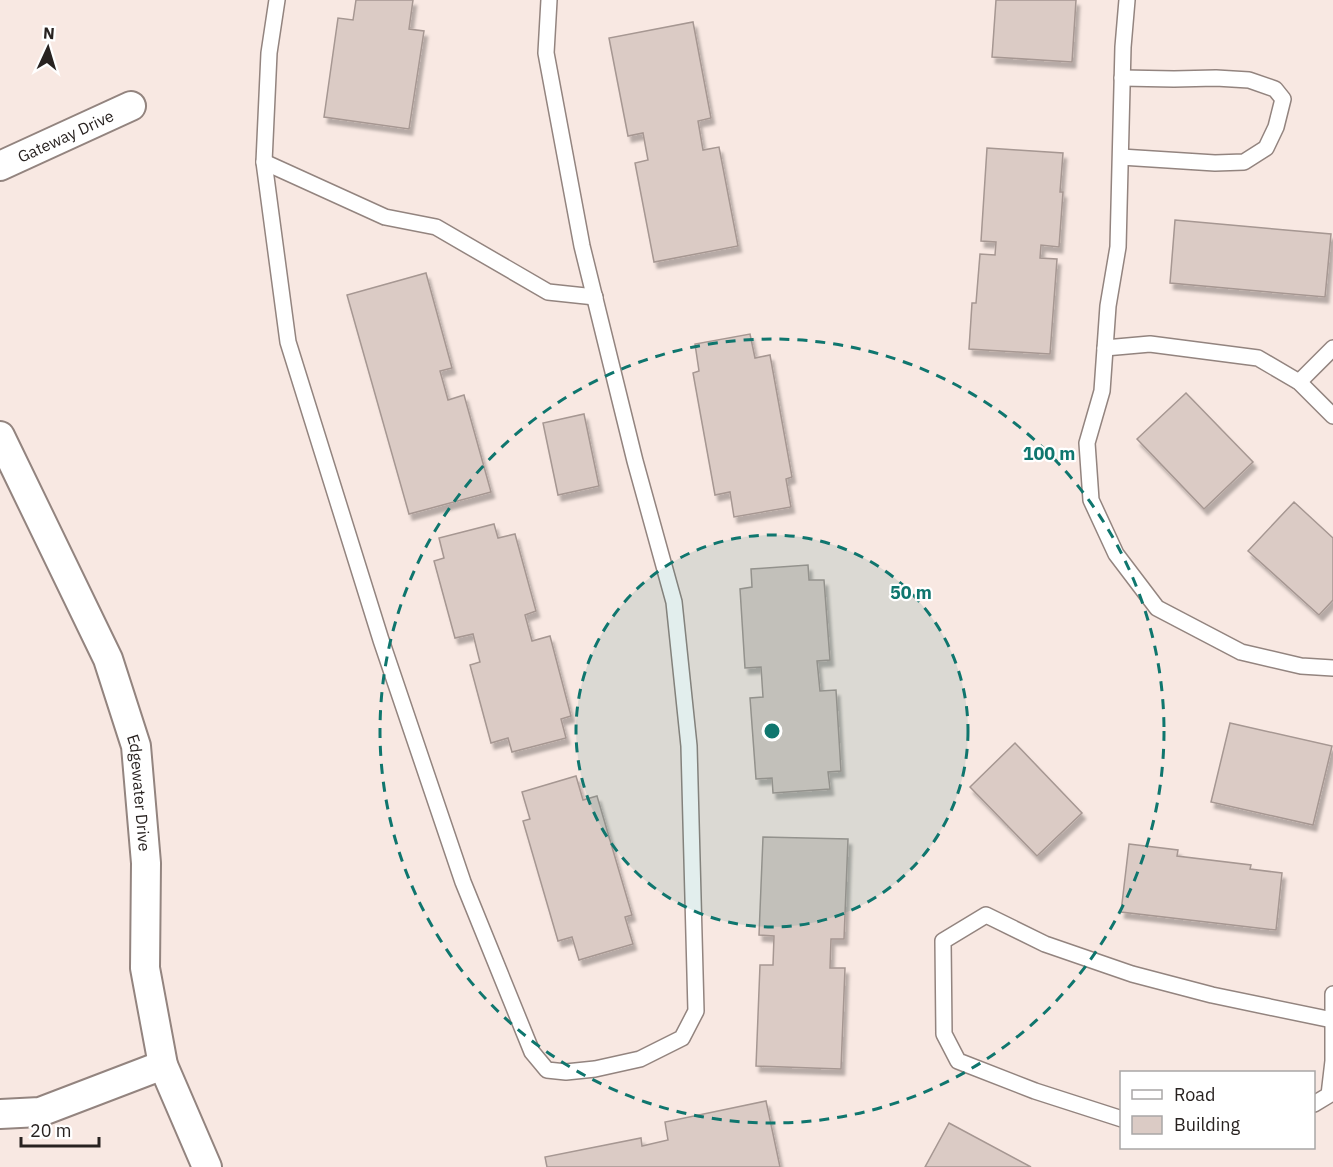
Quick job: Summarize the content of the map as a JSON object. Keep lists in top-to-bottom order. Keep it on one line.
{"streets":{"street":["Gateway Drive","Edgewater Drive"]},"legend":["Road","Building"],"scale_bar":"20 m","north":"top","rings":["100 m","50 m"]}
